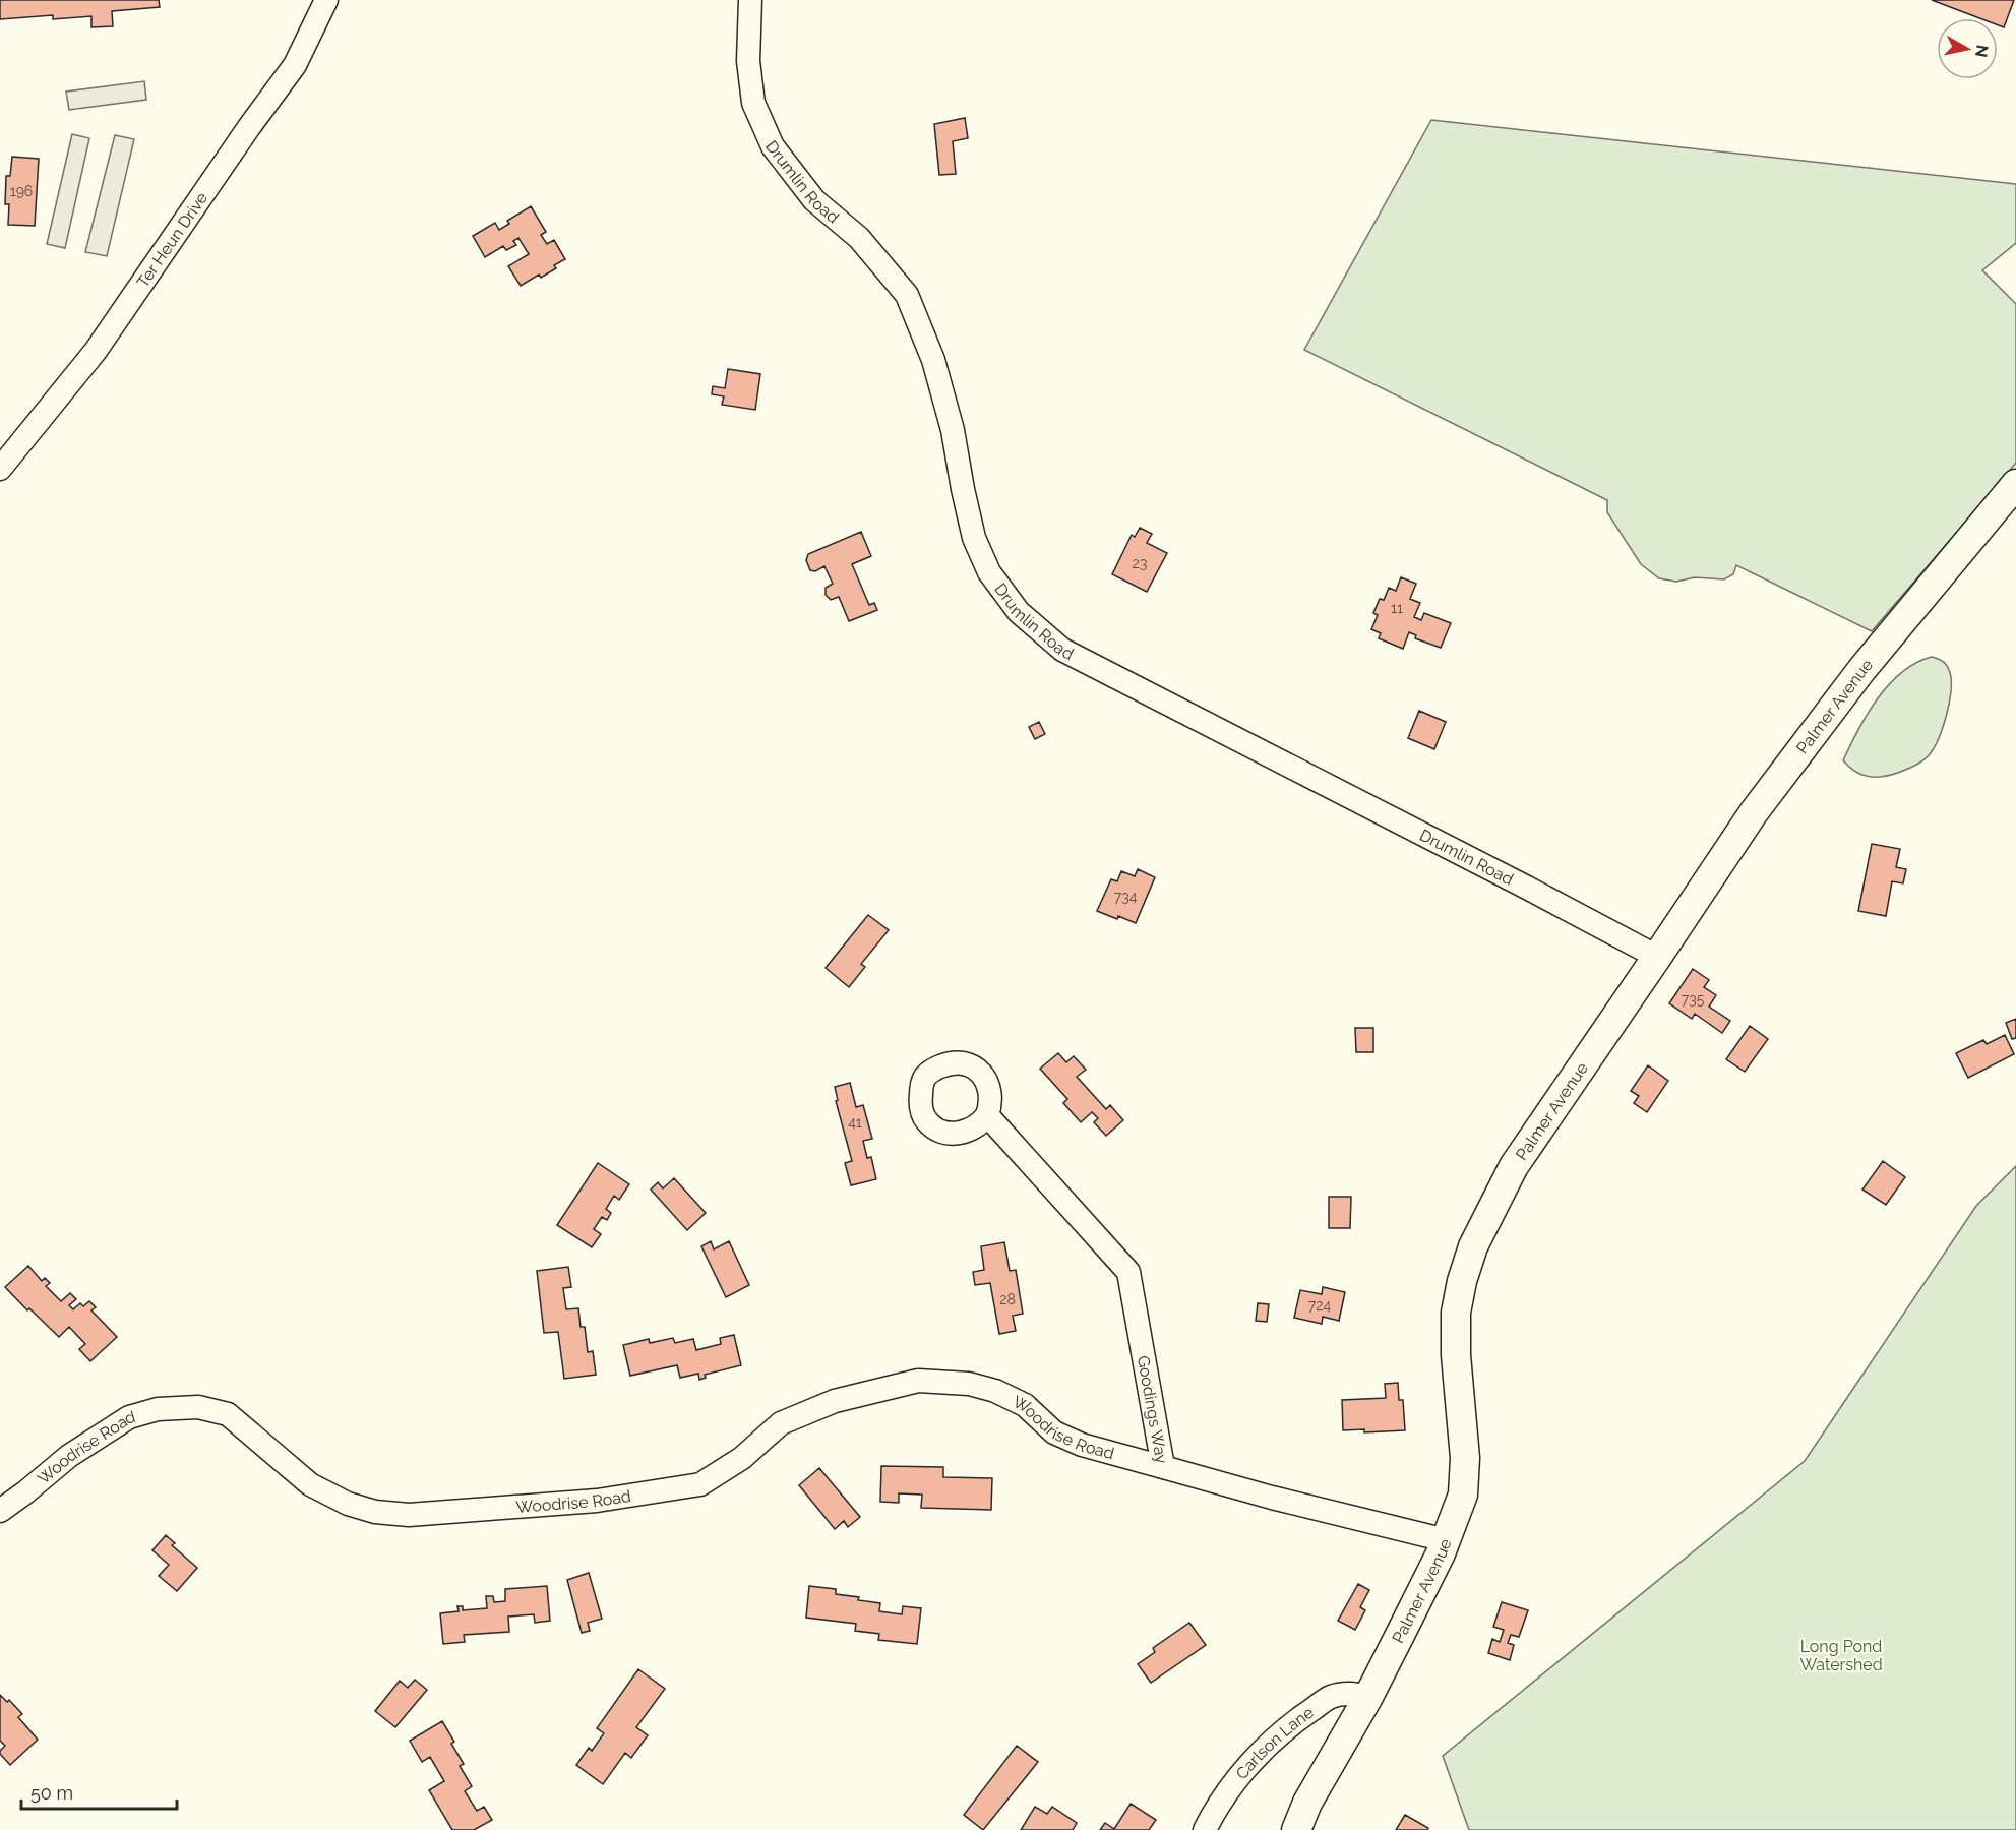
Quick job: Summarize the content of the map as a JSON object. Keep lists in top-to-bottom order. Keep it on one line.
{"streets":{"main road":["Palmer Avenue"],"street":["Drumlin Road","Ter Heun Drive","Goodings Way","Woodrise Road","Carlson Lane"]},"crossings":[["Drumlin Road","Palmer Avenue"],["Palmer Avenue","Goodings Way"],["Palmer Avenue","Carlson Lane"],["Goodings Way","Woodrise Road"]],"parks":["Long Pond Watershed"],"house_numbers":["196","23","11","734","735","41","28","724"],"scale_bar":"50 m","north":"right"}
